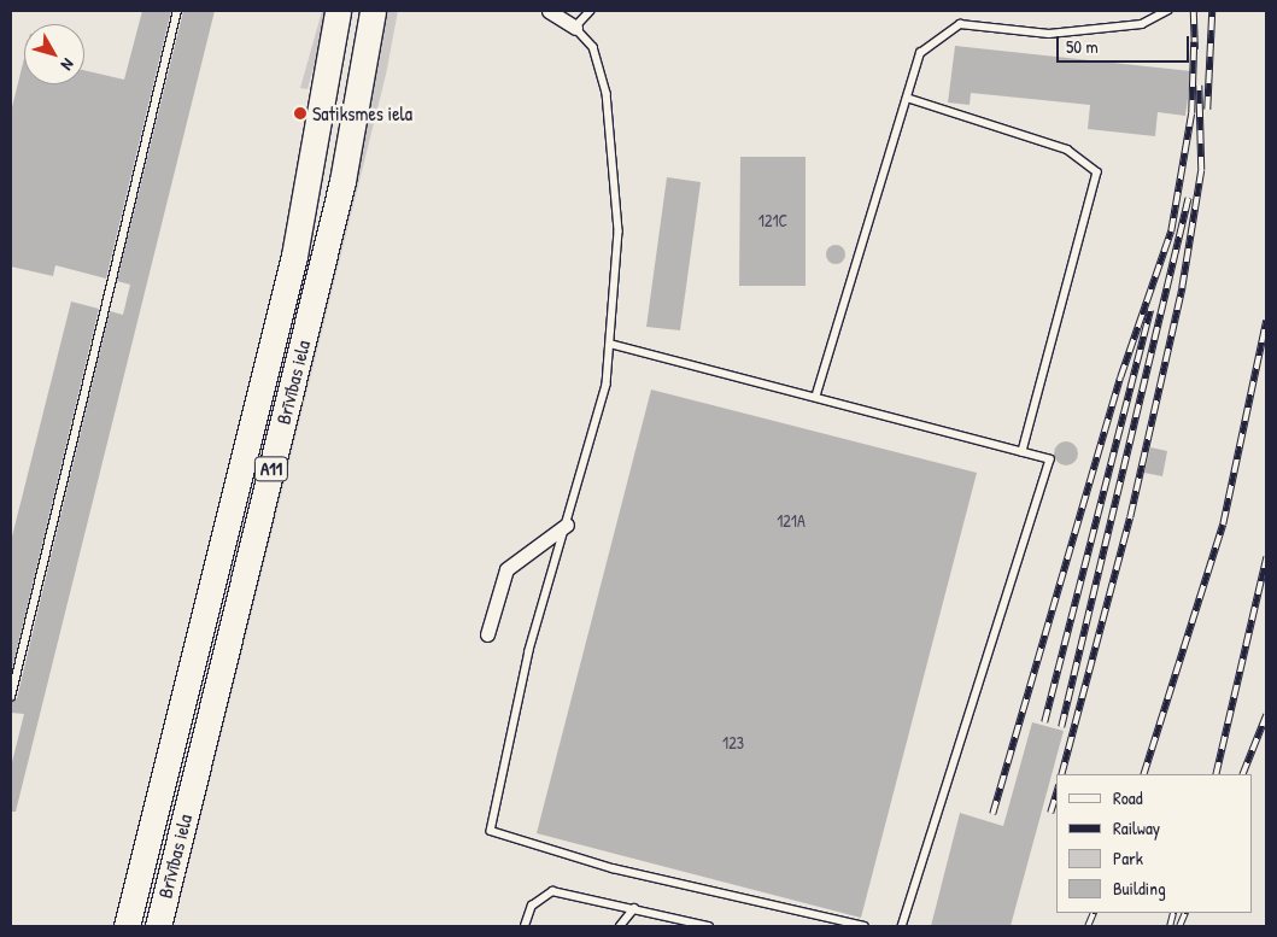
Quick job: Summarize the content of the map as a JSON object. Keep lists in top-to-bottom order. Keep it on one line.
{"streets":{"highway":["Brīvības iela","A11"]},"places":["Satiksmes iela"],"house_numbers":["121C","121A","123"],"legend":["Road","Railway","Park","Building"],"scale_bar":"50 m","north":"bottom right"}
